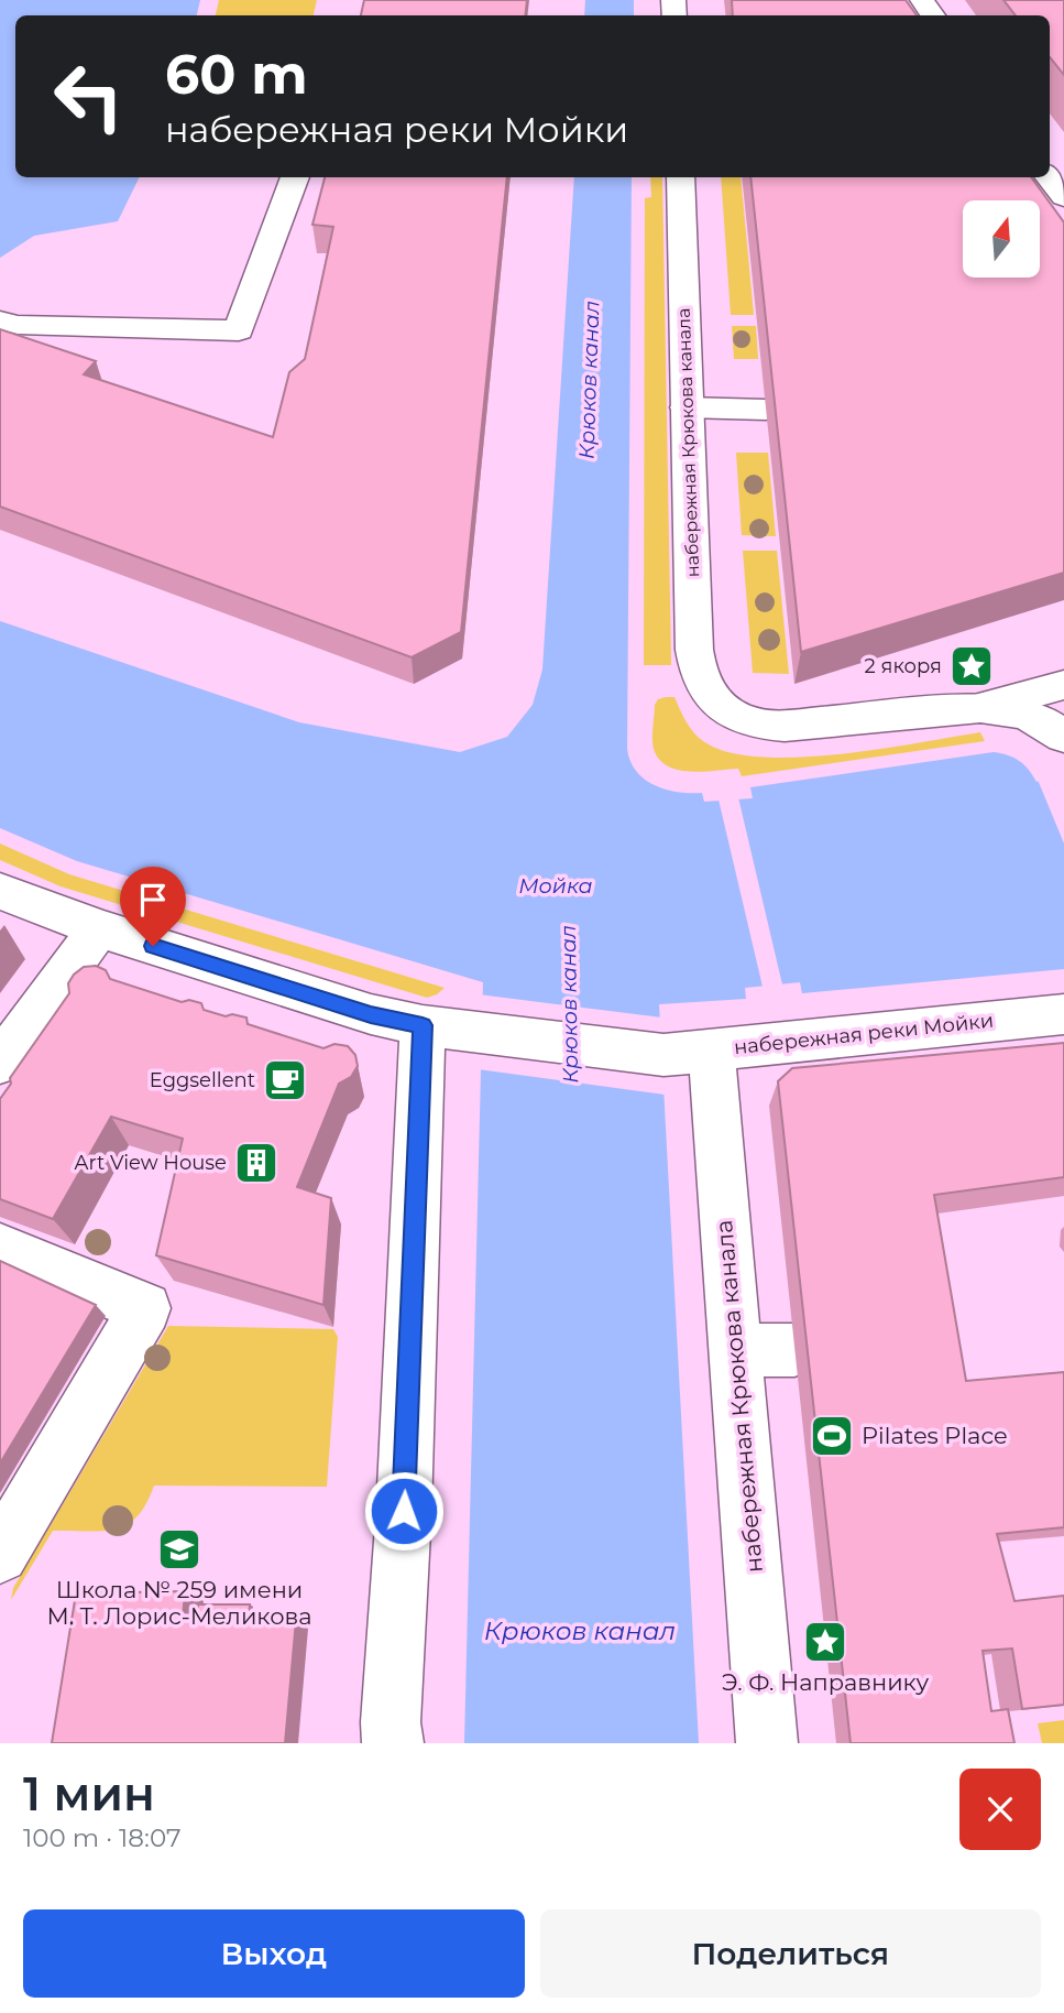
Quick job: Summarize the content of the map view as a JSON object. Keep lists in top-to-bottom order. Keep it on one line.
{"streets":{"street":["набережная Крюкова канала","набережная реки Мойки"]},"crossings":[["набережная Крюкова канала","набережная реки Мойки"]],"water":["Крюков канал","Мойка"],"places":{"place":["2 якоря","Э. Ф. Направнику"],"cafe":["Eggsellent"],"building":["Art View House"],"sports":["Pilates Place"],"school or university":["Школа № 259 имени М. Т. Лорис-Меликова"]},"north":"top","page":{"turn":["60 m","набережная реки Мойки"],"heading":["1 мин","100 m · 18:07"],"buttons":["Выход","Поделиться"]}}
